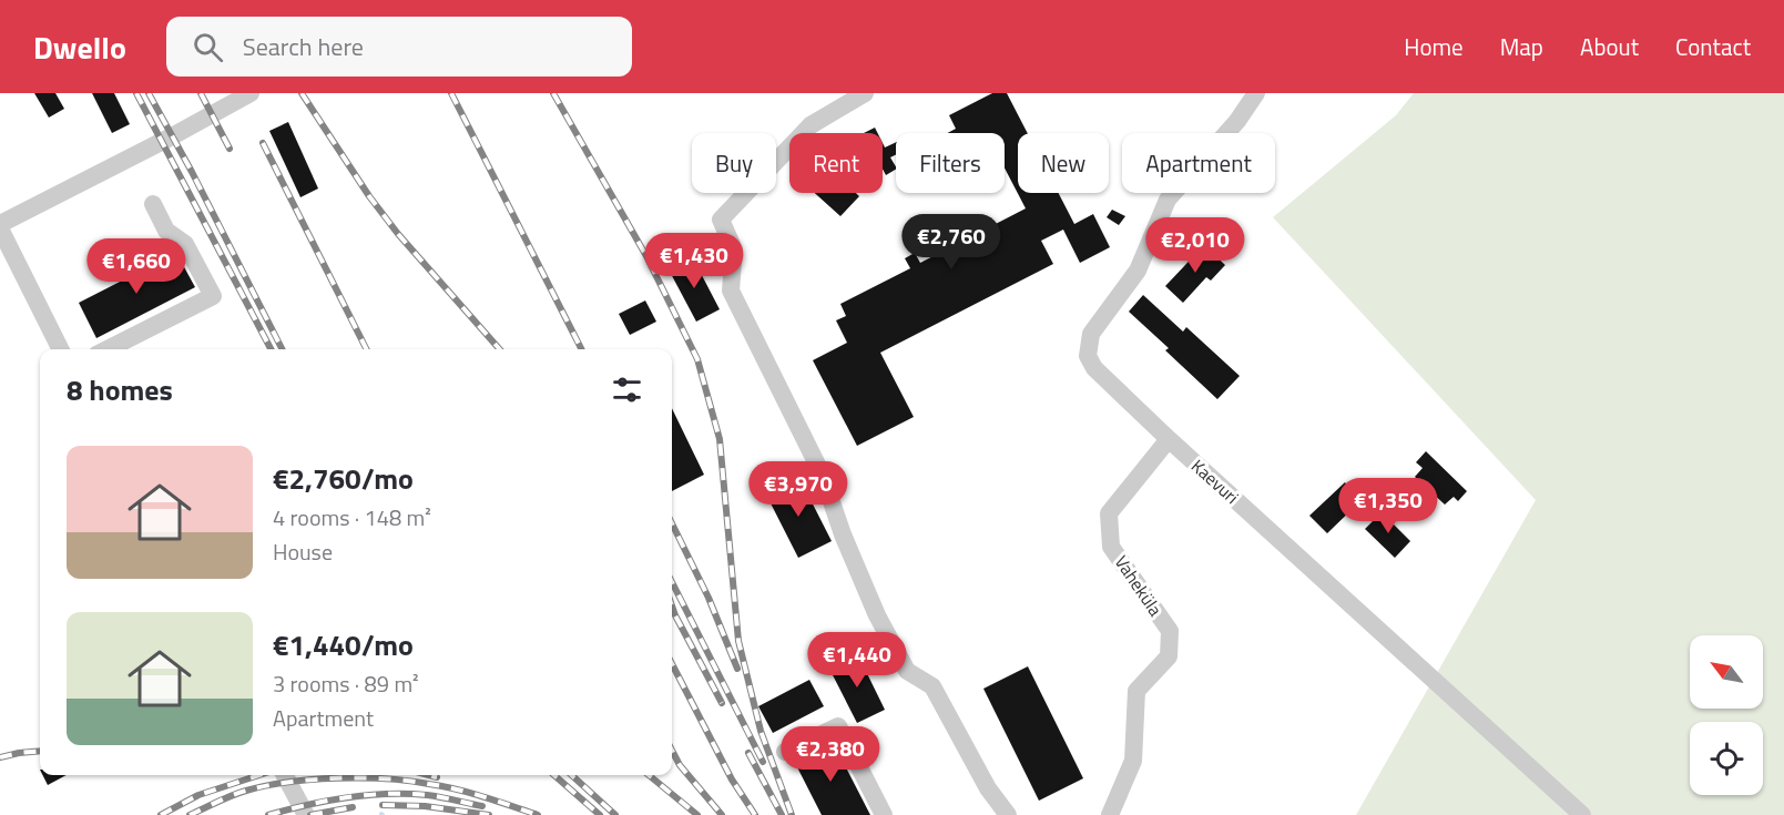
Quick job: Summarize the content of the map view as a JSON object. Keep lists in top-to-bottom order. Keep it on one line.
{"streets":{"street":["Kaevuri","Vaheküla"]},"crossings":[["Kaevuri","Vaheküla"]],"north":"top left","page":{"header":"Dwello","search":"Search here","nav":["Home","Map","About","Contact"],"chip":["Buy","Rent","Filters","New","Apartment"],"price":["€2,760","€2,010","€1,430","€1,660","€3,970","€1,350","€1,440","€2,380"],"heading":"8 homes","list":[{"name":"€2,760/mo","note":"4 rooms · 148 m² · House"},{"name":"€1,440/mo","note":"3 rooms · 89 m² · Apartment"}]}}
